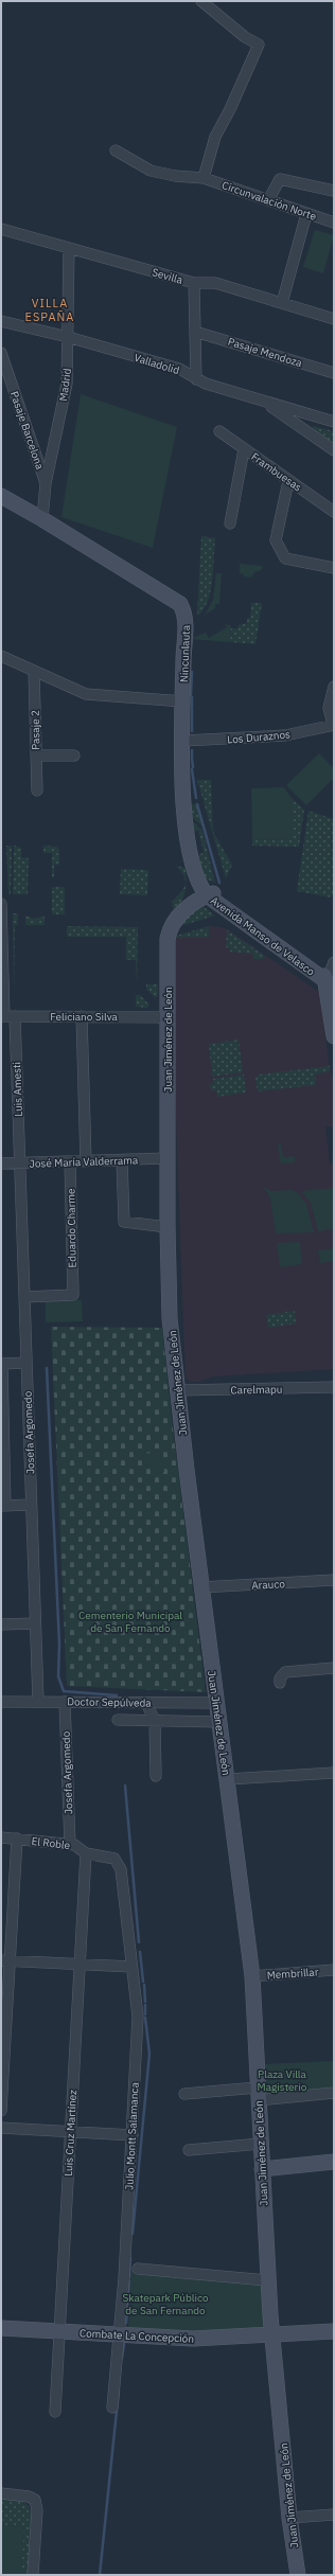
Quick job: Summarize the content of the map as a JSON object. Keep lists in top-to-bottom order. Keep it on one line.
{"streets":{"main road":["Nincunlauta","Avenida Manso de Velasco","Juan Jiménez de León","Combate La Concepción"],"street":["Circunvalación Norte","Sevilla","Pasaje Mendoza","Valladolid","Madrid","Pasaje Barcelona","Frambuesas","Pasaje 2","Los Duraznos","Feliciano Silva","Luis Amesti","José María Valderrama","Eduardo Charme","Carelmapu","Josefa Argomedo","Arauco","Doctor Sepúlveda","El Roble","Membrillar","Luis Cruz Martínez","Julio Montt Salamanca"]},"crossings":[["Sevilla","Madrid"],["Valladolid","Madrid"],["Madrid","Pasaje Barcelona"],["Madrid","Nincunlauta"],["Nincunlauta","Los Duraznos"],["Nincunlauta","Avenida Manso de Velasco"],["Nincunlauta","Juan Jiménez de León"],["Feliciano Silva","Juan Jiménez de León"],["Feliciano Silva","Luis Amesti"],["Juan Jiménez de León","José María Valderrama"],["Juan Jiménez de León","Carelmapu"],["Juan Jiménez de León","Arauco"],["Juan Jiménez de León","Doctor Sepúlveda"],["Juan Jiménez de León","Membrillar"],["Juan Jiménez de León","Combate La Concepción"],["Luis Amesti","José María Valderrama"],["Luis Amesti","Josefa Argomedo"],["José María Valderrama","Eduardo Charme"],["José María Valderrama","Josefa Argomedo"],["Eduardo Charme","Josefa Argomedo"],["Josefa Argomedo","Doctor Sepúlveda"],["Josefa Argomedo","El Roble"],["El Roble","Luis Cruz Martínez"],["El Roble","Julio Montt Salamanca"],["Luis Cruz Martínez","Combate La Concepción"],["Julio Montt Salamanca","Combate La Concepción"]],"districts":["VILLA ESPAÑA"],"parks":["Cementerio Municipal de San Fernando","Plaza Villa Magisterio","Skatepark Público de San Fernando"]}
